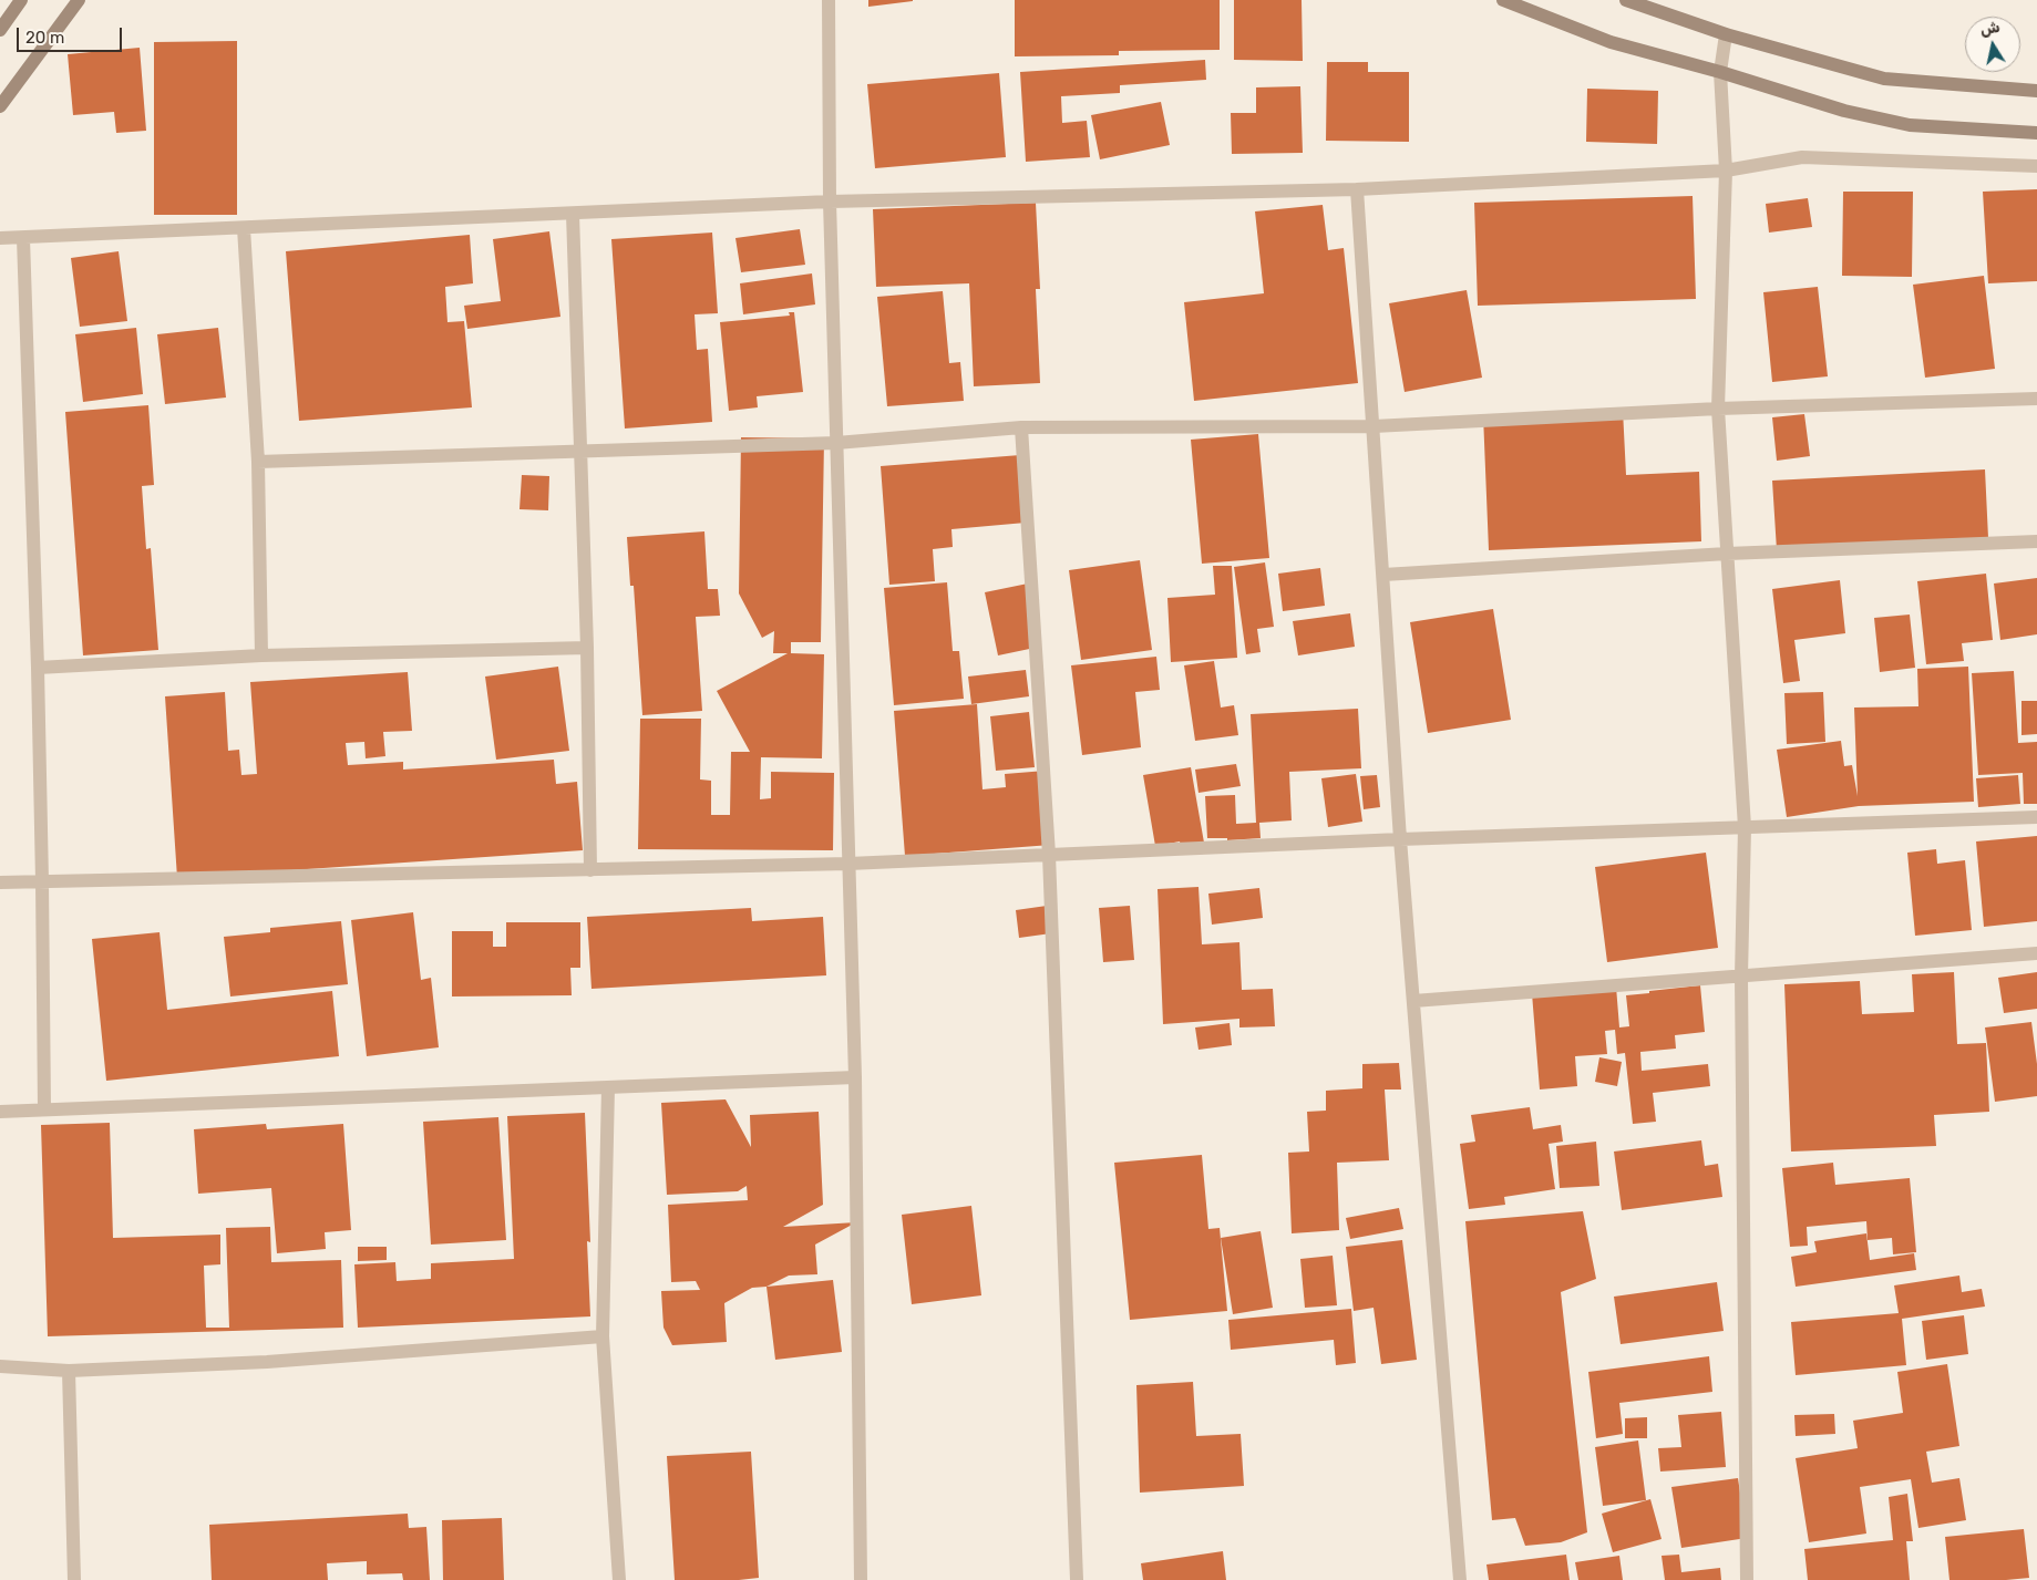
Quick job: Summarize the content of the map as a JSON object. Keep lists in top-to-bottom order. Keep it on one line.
{"scale_bar":"20 m","north":"top"}
